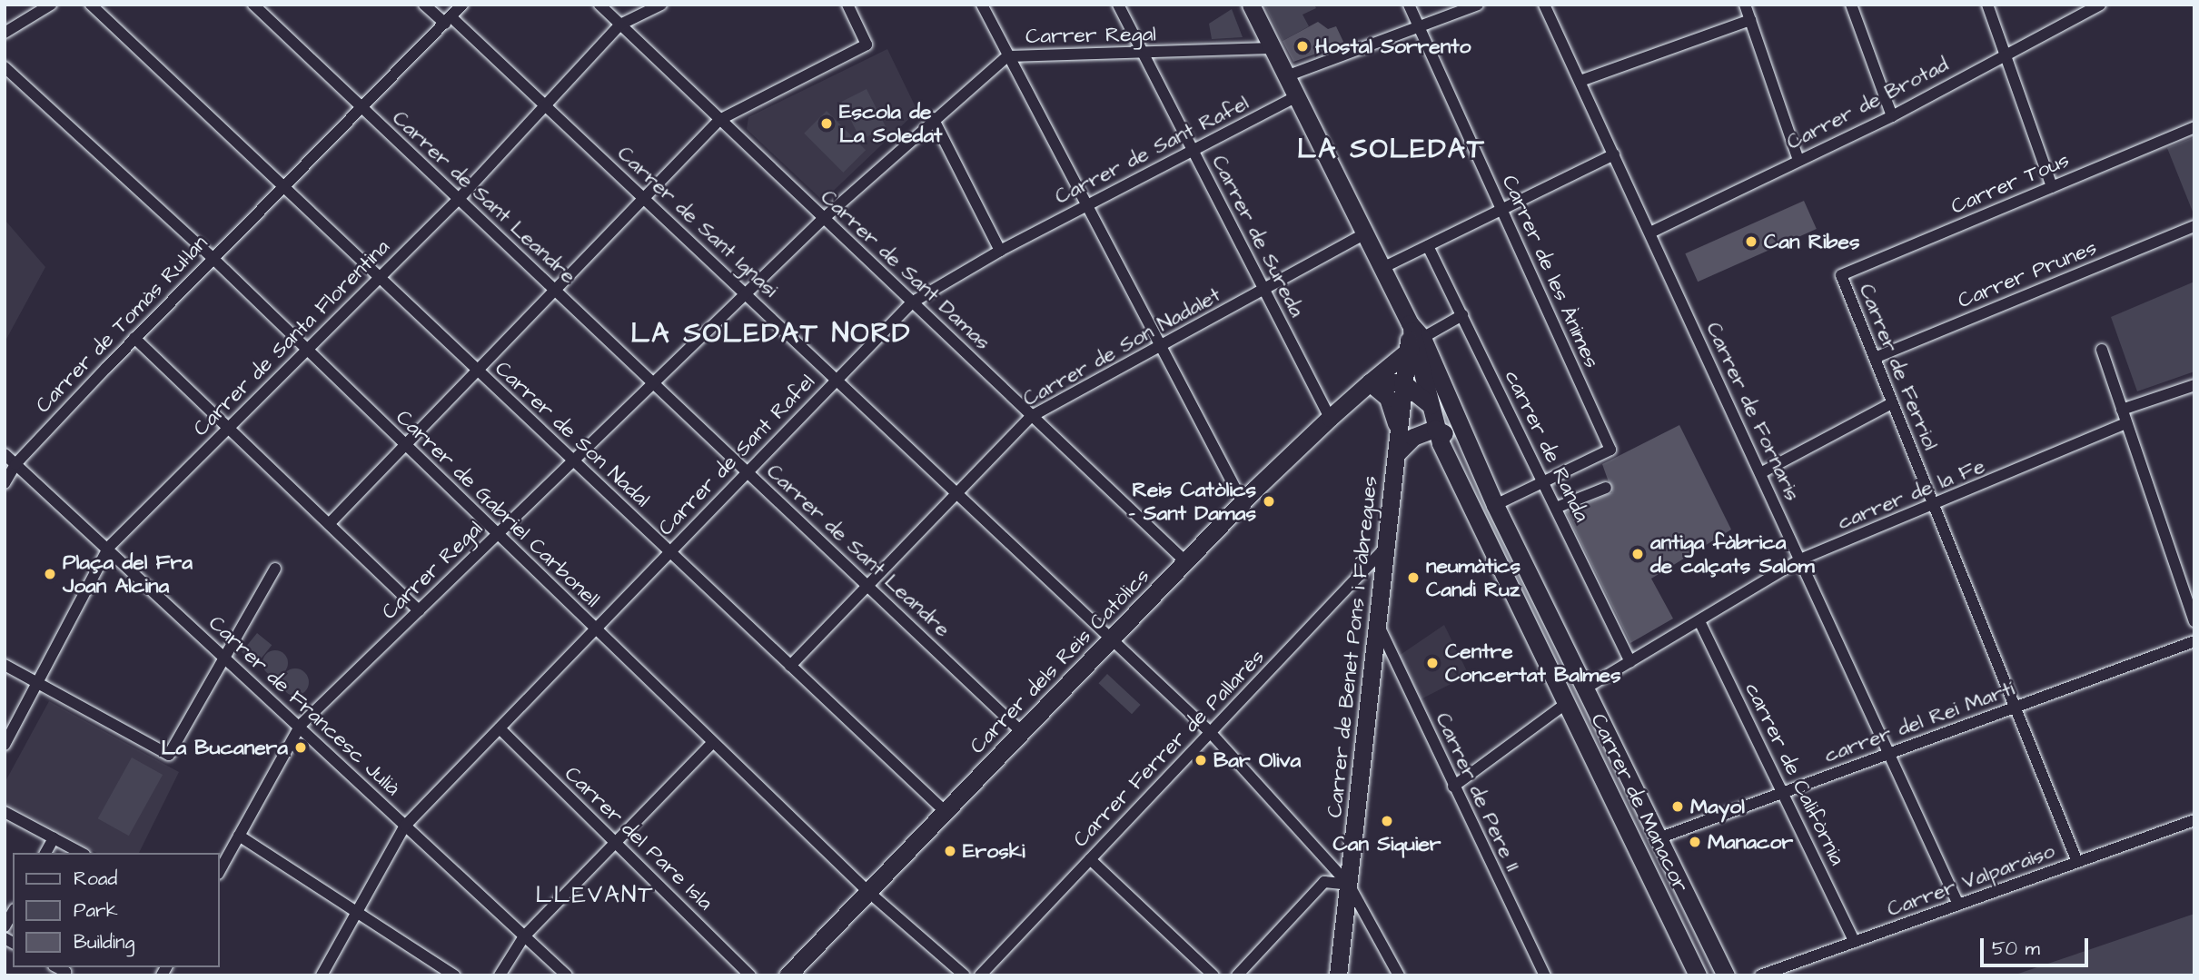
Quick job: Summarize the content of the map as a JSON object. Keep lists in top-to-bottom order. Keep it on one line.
{"streets":{"main road":["Carrer de Benet Pons i Fàbregues","Carrer dels Reis Catòlics","Carrer de Manacor"],"street":["Carrer Regal","Carrer de Brotad","Carrer de Sant Rafel","Carrer Tous","Carrer de Sant Leandre","Carrer de Sant Ignasi","Carrer de Sureda","Carrer de Sant Damas","Carrer de les Ànimes","Carrer Prunes","Carrer de Tomàs Rul·lan","Carrer de Santa Florentina","Carrer de Son Nadalet","Carrer de Ferriol","Carrer de Fornaris","Carrer de Son Nadal","carrer de Randa","carrer de la Fe","Carrer de Gabriel Carbonell","Carrer de Francesc Julià","carrer del Rei Martí","Carrer Ferrer de Pallarès","carrer de Califòrnia","Carrer de Pere II","Carrer del Pare Isla","Carrer Valparaiso"]},"crossings":[["Carrer Regal","Carrer de Sant Leandre"],["Carrer Regal","Carrer de Sant Ignasi"],["Carrer Regal","Carrer de Sureda"],["Carrer Regal","Carrer de Sant Damas"],["Carrer Regal","Carrer de Son Nadal"],["Carrer Regal","Carrer de Gabriel Carbonell"],["Carrer Regal","Carrer de Francesc Julià"],["Carrer Regal","Carrer de Manacor"],["Carrer de Brotad","Carrer de Fornaris"],["Carrer de Sant Rafel","Carrer de Sant Leandre"],["Carrer de Sant Rafel","Carrer de Sant Ignasi"],["Carrer de Sant Rafel","Carrer de Sureda"],["Carrer de Sant Rafel","Carrer de Sant Damas"],["Carrer de Sant Rafel","Carrer de Son Nadal"],["Carrer de Sant Rafel","Carrer de Gabriel Carbonell"],["Carrer de Sant Rafel","Carrer de Francesc Julià"],["Carrer de Sant Rafel","Carrer de Manacor"],["Carrer de Sant Rafel","Carrer del Pare Isla"],["Carrer Tous","Carrer de Ferriol"],["Carrer de Sant Leandre","Carrer de Santa Florentina"],["Carrer de Sant Leandre","Carrer de Son Nadalet"],["Carrer de Sant Leandre","Carrer dels Reis Catòlics"],["Carrer de Sant Ignasi","Carrer de Santa Florentina"],["Carrer de Sant Ignasi","Carrer de Son Nadalet"],["Carrer de Sant Ignasi","Carrer de Benet Pons i Fàbregues"],["Carrer de Sant Ignasi","Carrer dels Reis Catòlics"],["Carrer de Sant Ignasi","Carrer Ferrer de Pallarès"],["Carrer de Sureda","Carrer de Son Nadalet"],["Carrer de Sureda","Carrer dels Reis Catòlics"],["Carrer de Sant Damas","Carrer de Santa Florentina"],["Carrer de Sant Damas","Carrer de Son Nadalet"],["Carrer de Sant Damas","Carrer dels Reis Catòlics"],["Carrer de les Ànimes","carrer de Randa"],["Carrer Prunes","Carrer de Ferriol"],["Carrer de Tomàs Rul·lan","Carrer de Son Nadal"],["Carrer de Tomàs Rul·lan","Carrer de Gabriel Carbonell"],["Carrer de Tomàs Rul·lan","Carrer de Francesc Julià"],["Carrer de Santa Florentina","Carrer de Son Nadal"],["Carrer de Santa Florentina","Carrer de Gabriel Carbonell"],["Carrer de Santa Florentina","Carrer de Francesc Julià"],["Carrer de Son Nadalet","Carrer de Son Nadal"],["Carrer de Son Nadalet","Carrer de Manacor"],["Carrer de Ferriol","carrer de la Fe"],["Carrer de Ferriol","carrer del Rei Martí"],["Carrer de Ferriol","Carrer Valparaiso"],["Carrer de Fornaris","carrer de la Fe"],["Carrer de Fornaris","carrer del Rei Martí"],["Carrer de Fornaris","Carrer Valparaiso"],["Carrer de Son Nadal","Carrer dels Reis Catòlics"],["carrer de Randa","carrer de la Fe"],["carrer de la Fe","carrer de Califòrnia"],["carrer de la Fe","Carrer de Manacor"],["Carrer de Gabriel Carbonell","Carrer dels Reis Catòlics"],["Carrer de Benet Pons i Fàbregues","Carrer dels Reis Catòlics"],["Carrer de Benet Pons i Fàbregues","Carrer Ferrer de Pallarès"],["Carrer de Benet Pons i Fàbregues","Carrer de Pere II"],["Carrer de Benet Pons i Fàbregues","Carrer de Manacor"],["Carrer dels Reis Catòlics","Carrer de Manacor"],["carrer del Rei Martí","carrer de Califòrnia"],["carrer del Rei Martí","Carrer de Manacor"],["carrer de Califòrnia","Carrer Valparaiso"]],"districts":["LA SOLEDAT","LA SOLEDAT NORD","LLEVANT"],"places":["Hostal Sorrento","Escola de La Soledat","Can Ribes","Reis Catòlics - Sant Damas","antiga fàbrica de calçats Salom","Plaça del Fra Joan Alcina","neumàtics Candi Ruz","Centre Concertat Balmes","La Bucanera","Bar Oliva","Mayol","Can Siquier","Manacor","Eroski"],"legend":["Road","Park","Building"],"scale_bar":"50 m"}
